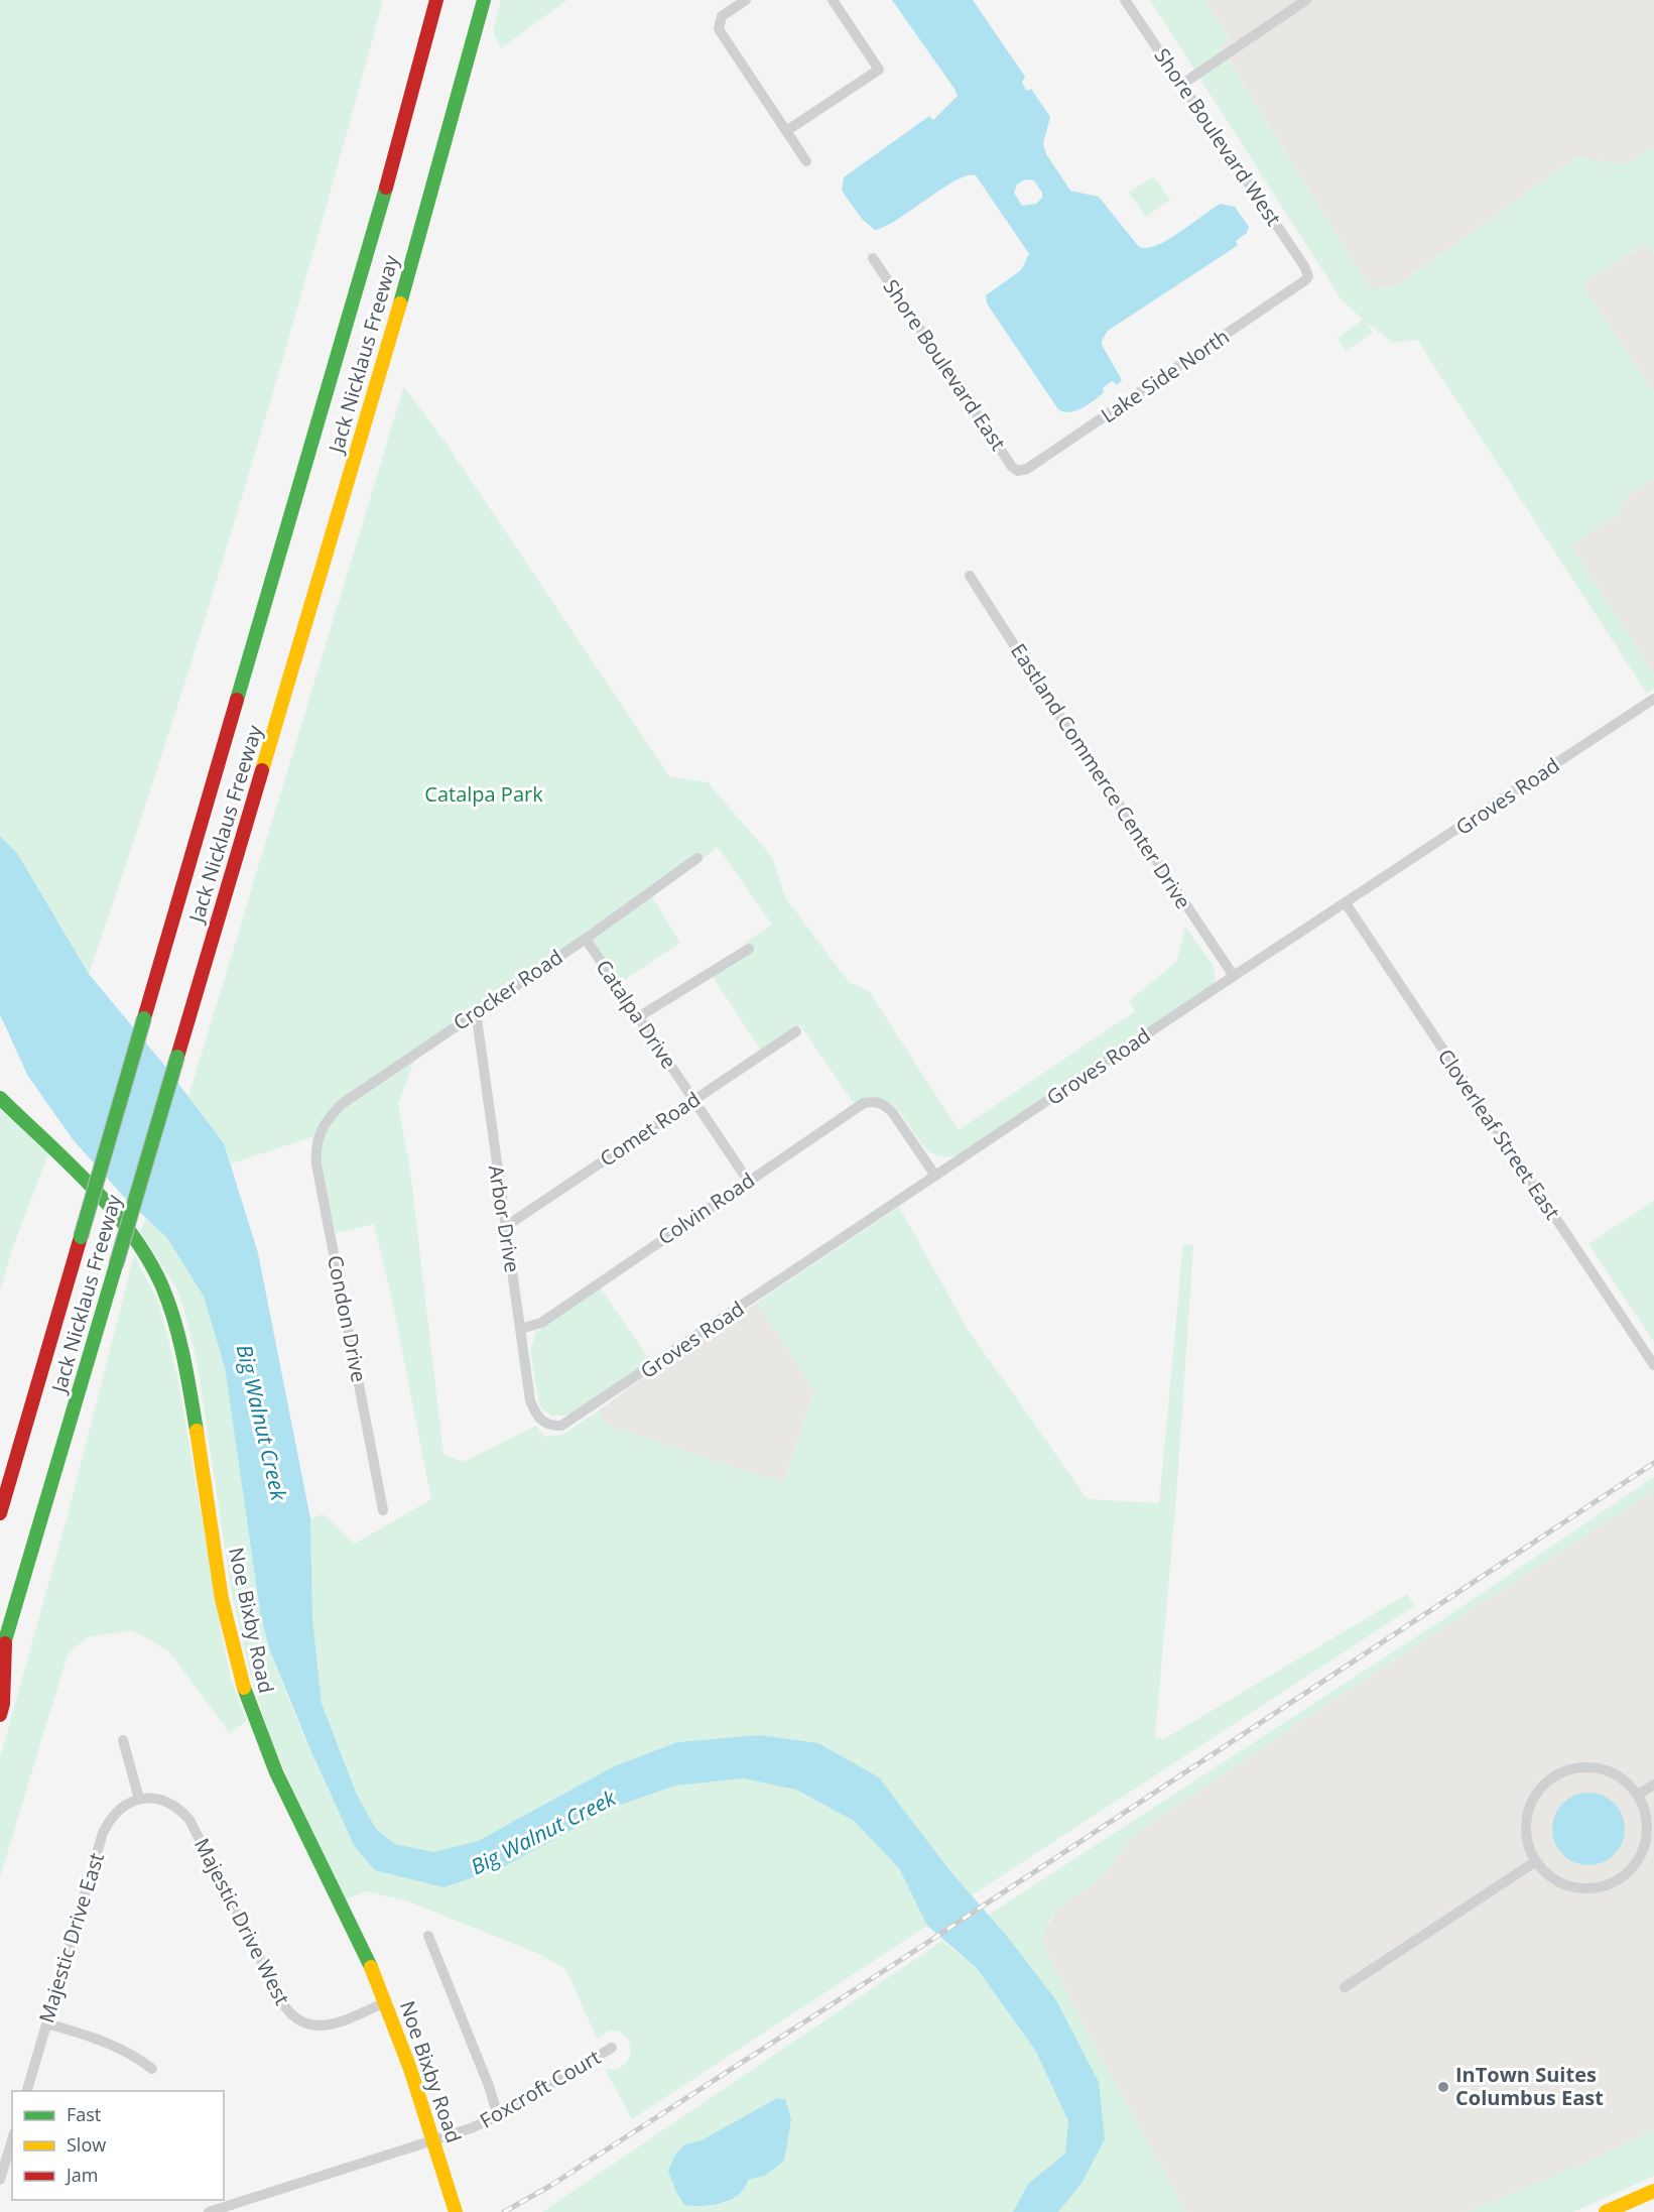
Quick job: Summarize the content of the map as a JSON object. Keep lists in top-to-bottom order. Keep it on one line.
{"streets":{"main road":["Jack Nicklaus Freeway","Noe Bixby Road"],"street":["Shore Boulevard West","Shore Boulevard East","Lake Side North","Eastland Commerce Center Drive","Groves Road","Crocker Road","Catalpa Drive","Comet Road","Cloverleaf Street East","Colvin Road","Arbor Drive","Condon Drive","Majestic Drive West","Majestic Drive East","Foxcroft Court"]},"crossings":[["Shore Boulevard West","Lake Side North"],["Shore Boulevard East","Lake Side North"],["Eastland Commerce Center Drive","Groves Road"],["Groves Road","Cloverleaf Street East"],["Groves Road","Colvin Road"],["Groves Road","Arbor Drive"],["Crocker Road","Catalpa Drive"],["Crocker Road","Arbor Drive"],["Crocker Road","Condon Drive"],["Catalpa Drive","Comet Road"],["Catalpa Drive","Colvin Road"],["Comet Road","Arbor Drive"],["Colvin Road","Arbor Drive"],["Noe Bixby Road","Majestic Drive West"],["Noe Bixby Road","Foxcroft Court"],["Majestic Drive West","Majestic Drive East"]],"water":["Big Walnut Creek"],"parks":["Catalpa Park"],"places":["InTown Suites Columbus East"],"legend":["Fast","Slow","Jam"]}
